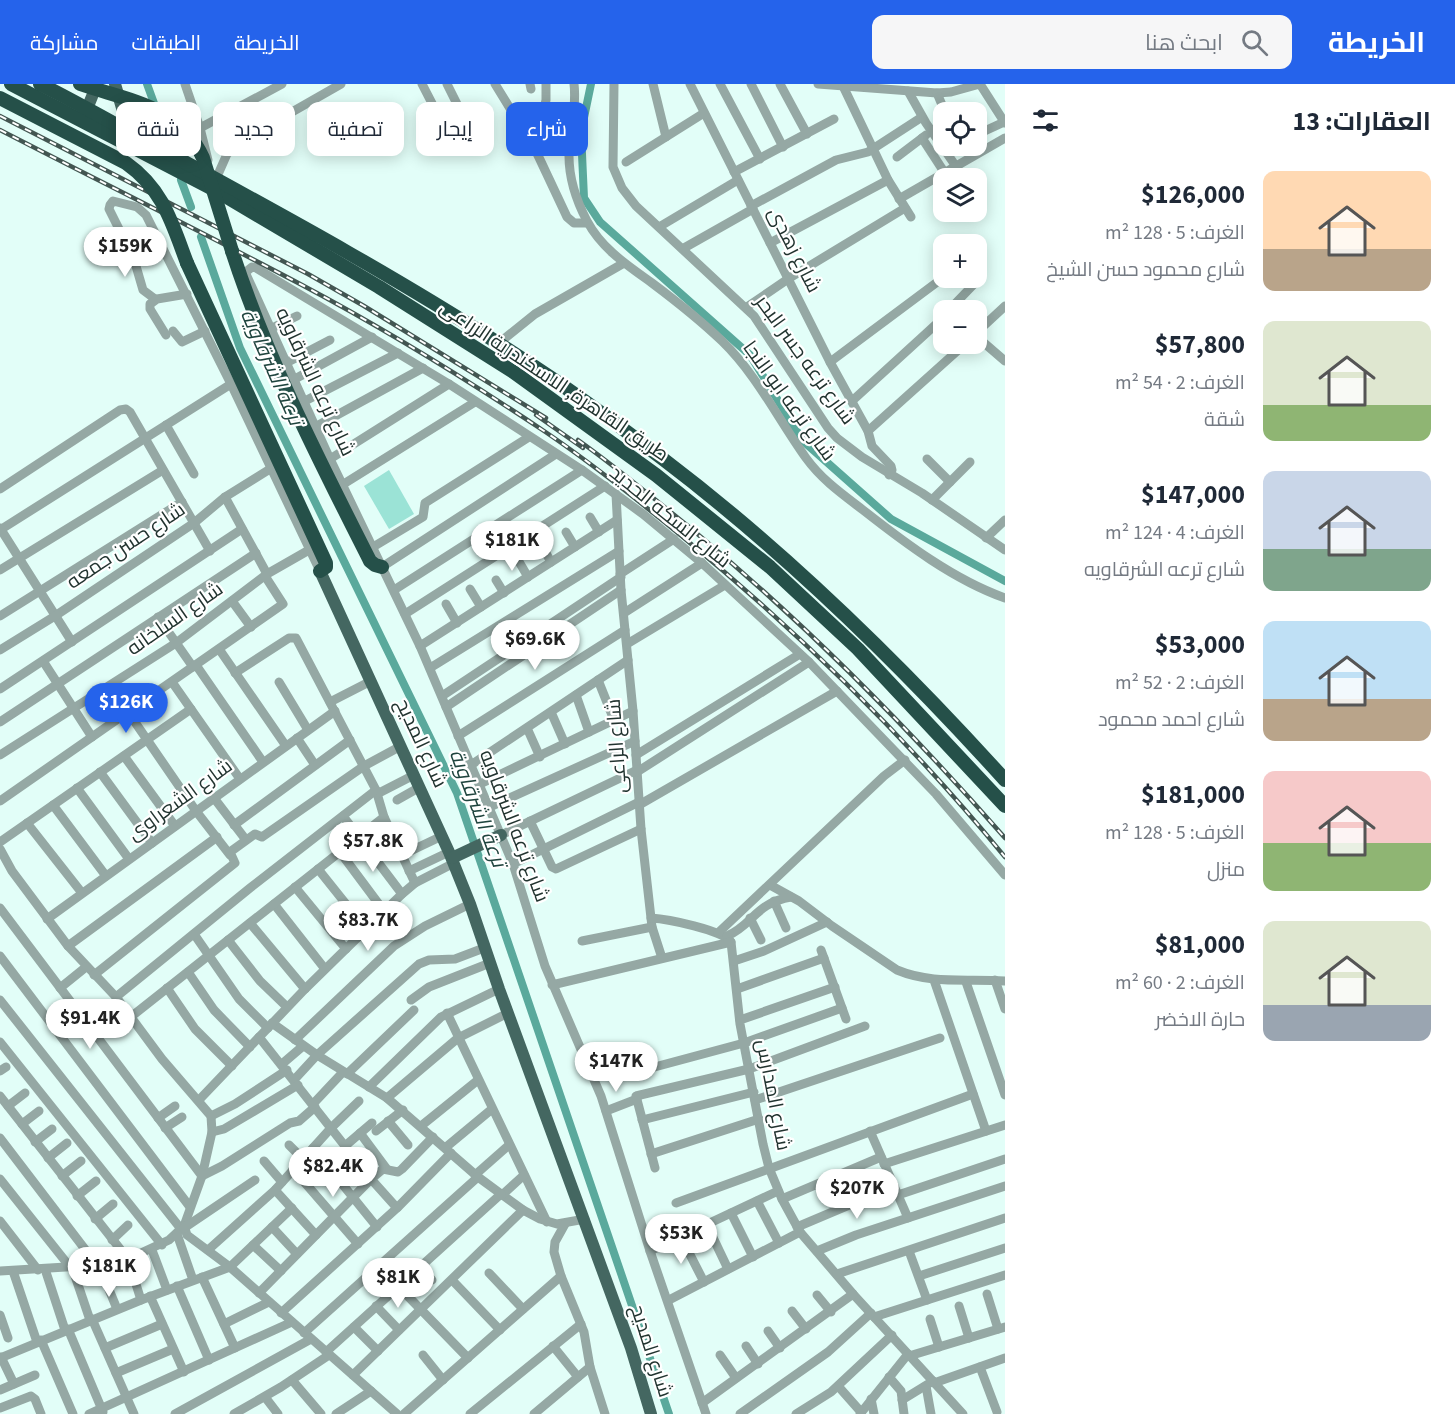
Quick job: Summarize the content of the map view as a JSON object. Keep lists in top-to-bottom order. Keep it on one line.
{"streets":{"highway":["طريق القاهرة, الاسكندرية الزراعى"],"main road":["شارع المديح"],"street":["شارع زهدى","شارع ترعه جسر البحر","شارع ترعه الشرقاويه","شارع ترعه ابو النجا","شارع السكه الحديد","شارع حسن جمعه","شارع السلخانه","شارع الراعى","شارع الشعراوى","شارع المدارس"]},"crossings":[["شارع زهدى","شارع ترعه جسر البحر"],["شارع ترعه الشرقاويه","شارع السكه الحديد"],["شارع السكه الحديد","شارع الراعى"],["شارع حسن جمعه","شارع المديح"],["شارع السلخانه","شارع المديح"],["شارع المديح","شارع الشعراوى"]],"water":["ترعة الشرقاوية"],"page":{"header":"الخريطة","search":"ابحث هنا","nav":["الخريطة","الطبقات","مشاركة"],"heading":"العقارات: 13","map_buttons":["+","−"],"chip":["شراء","إيجار","تصفية","جديد","شقة"],"list":[{"name":"$126,000","note":"الغرف: 5 · 128 m² · شارع محمود حسن الشيخ"},{"name":"$57,800","note":"الغرف: 2 · 54 m² · شقة"},{"name":"$147,000","note":"الغرف: 4 · 124 m² · شارع ترعه الشرقاويه"},{"name":"$53,000","note":"الغرف: 2 · 52 m² · شارع احمد محمود"},{"name":"$181,000","note":"الغرف: 5 · 128 m² · منزل"},{"name":"$81,000","note":"الغرف: 2 · 60 m² · حارة الاخضر"}],"price":["$159K","$181K","$69.6K","$126K","$57.8K","$83.7K","$91.4K","$147K","$82.4K","$207K","$53K","$181K","$81K"]}}
